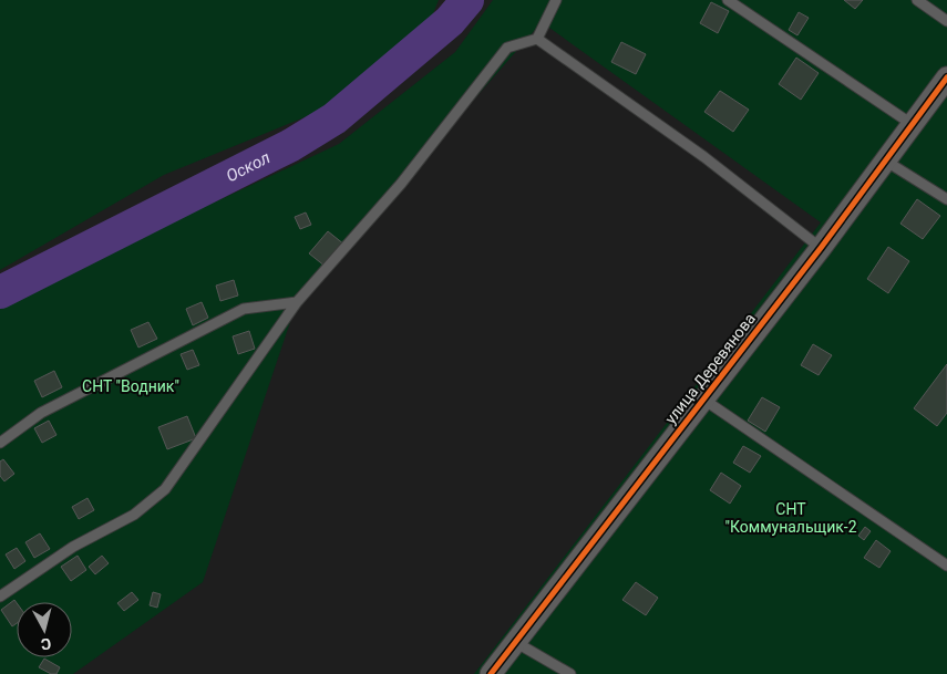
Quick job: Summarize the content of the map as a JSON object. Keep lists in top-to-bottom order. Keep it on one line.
{"streets":{"street":["улица Деревянова"]},"water":["Оскол"],"parks":["СНТ \"Водник\"","СНТ \"Коммунальщик-2"],"north":"bottom"}
